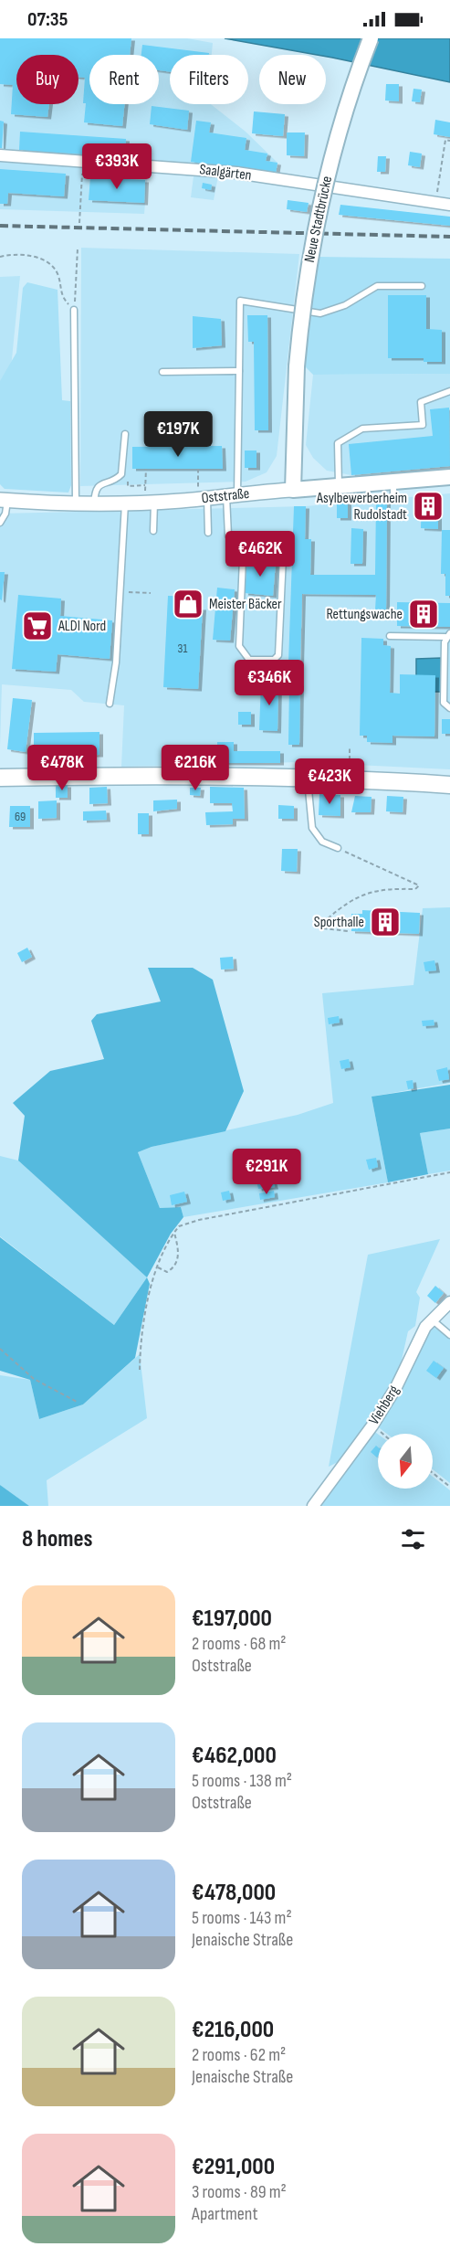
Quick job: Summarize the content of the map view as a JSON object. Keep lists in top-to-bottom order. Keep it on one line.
{"streets":{"main road":["Neue Stadtbrücke","Oststraße"],"street":["Saalgärten","Viehberg"]},"crossings":[["Neue Stadtbrücke","Oststraße"]],"places":{"building":["Asylbewerberheim Rudolstadt","Rettungswache","Sporthalle"],"shop":["Meister Bäcker"],"supermarket":["ALDI Nord"]},"house_numbers":["31","69"],"north":"bottom","page":{"status":"07:35","chip":["Buy","Rent","Filters","New"],"price":["€393K","€197K","€462K","€346K","€478K","€216K","€423K","€291K"],"heading":"8 homes","list":[{"name":"€197,000","note":"2 rooms · 68 m² · Oststraße"},{"name":"€462,000","note":"5 rooms · 138 m² · Oststraße"},{"name":"€478,000","note":"5 rooms · 143 m² · Jenaische Straße"},{"name":"€216,000","note":"2 rooms · 62 m² · Jenaische Straße"},{"name":"€291,000","note":"3 rooms · 89 m² · Apartment"}]}}
